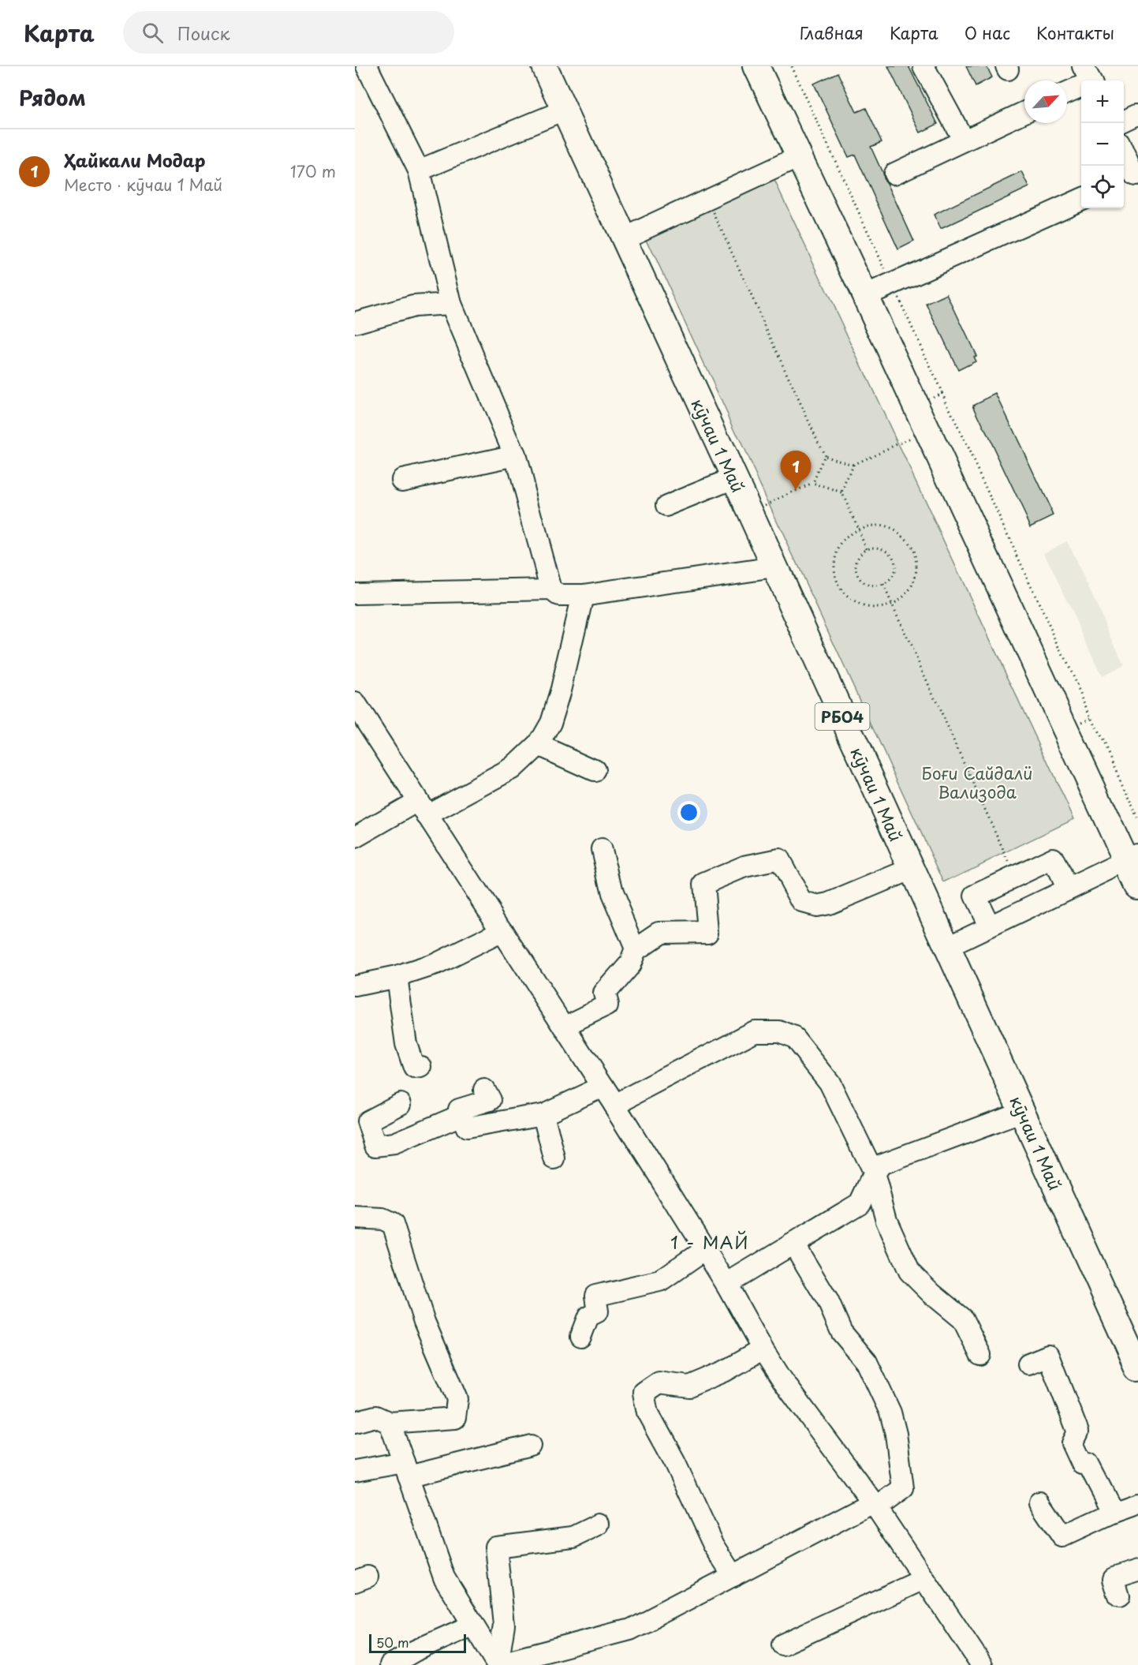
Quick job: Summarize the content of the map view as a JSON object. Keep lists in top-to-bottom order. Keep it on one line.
{"streets":{"main road":["кӯчаи 1 Май","РБ04"]},"districts":["1 - МАЙ"],"parks":["Боғи Сайдалӣ Вализода"],"scale_bar":"50 m","north":"top right","page":{"header":"Карта","search":"Поиск","nav":["Главная","Карта","О нас","Контакты"],"heading":"Рядом","map_buttons":["+","−"],"list":[{"mark":"1","name":"Ҳайкали Модар","note":"Место · кӯчаи 1 Май","value":"170 m"}],"pins":"1","scale":"50 m"}}
